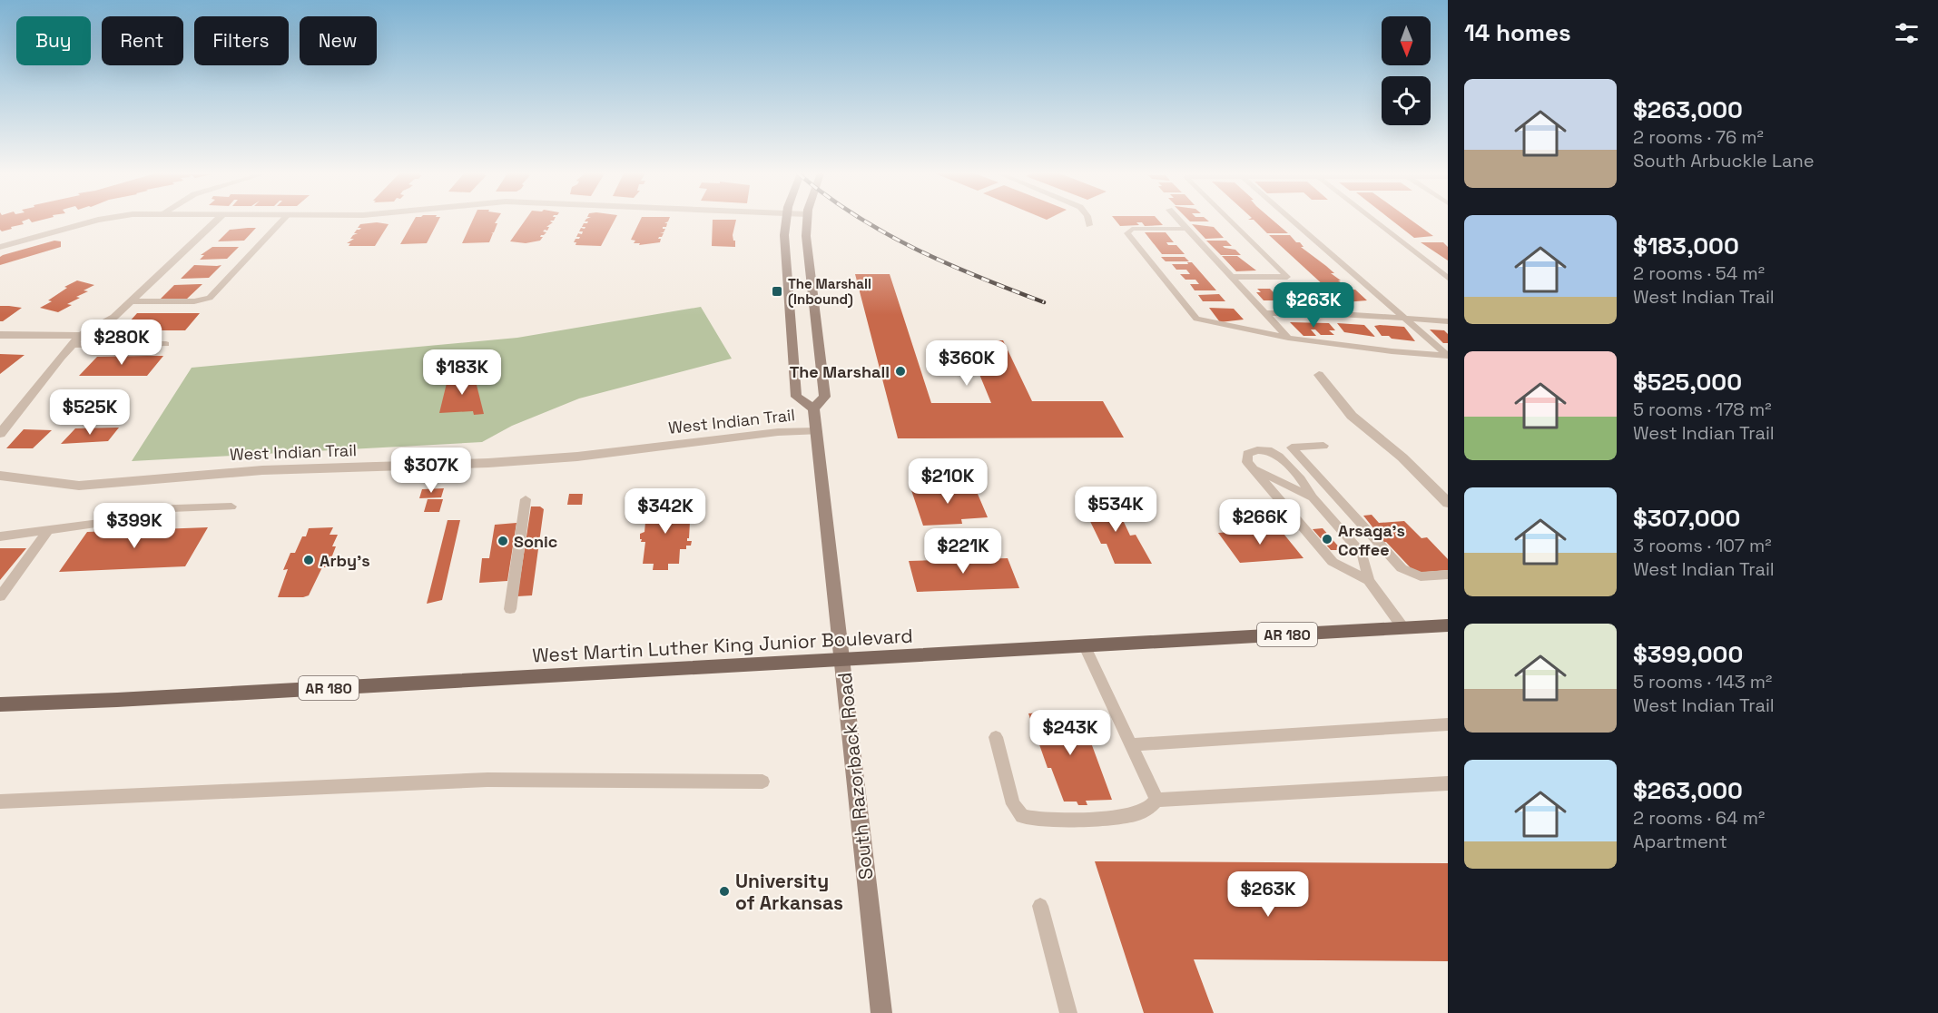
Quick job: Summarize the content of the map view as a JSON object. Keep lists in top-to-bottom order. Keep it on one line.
{"streets":{"main road":["AR 180","West Martin Luther King Junior Boulevard","South Razorback Road"],"street":["West Indian Trail"]},"crossings":[["West Indian Trail","South Razorback Road"],["West Martin Luther King Junior Boulevard","South Razorback Road"]],"places":{"transit":["The Marshall (Inbound)"],"other":["The Marshall","Arsaga's Coffee","Sonic","Arby's","University of Arkansas"]},"north":"bottom","page":{"heading":"14 homes","chip":["Buy","Rent","Filters","New"],"list":[{"name":"$263,000","note":"2 rooms · 76 m² · South Arbuckle Lane"},{"name":"$183,000","note":"2 rooms · 54 m² · West Indian Trail"},{"name":"$525,000","note":"5 rooms · 178 m² · West Indian Trail"},{"name":"$307,000","note":"3 rooms · 107 m² · West Indian Trail"},{"name":"$399,000","note":"5 rooms · 143 m² · West Indian Trail"},{"name":"$263,000","note":"2 rooms · 64 m² · Apartment"}],"price":["$263K","$280K","$360K","$183K","$525K","$307K","$210K","$534K","$342K","$266K","$399K","$221K","$243K","$263K"]}}
